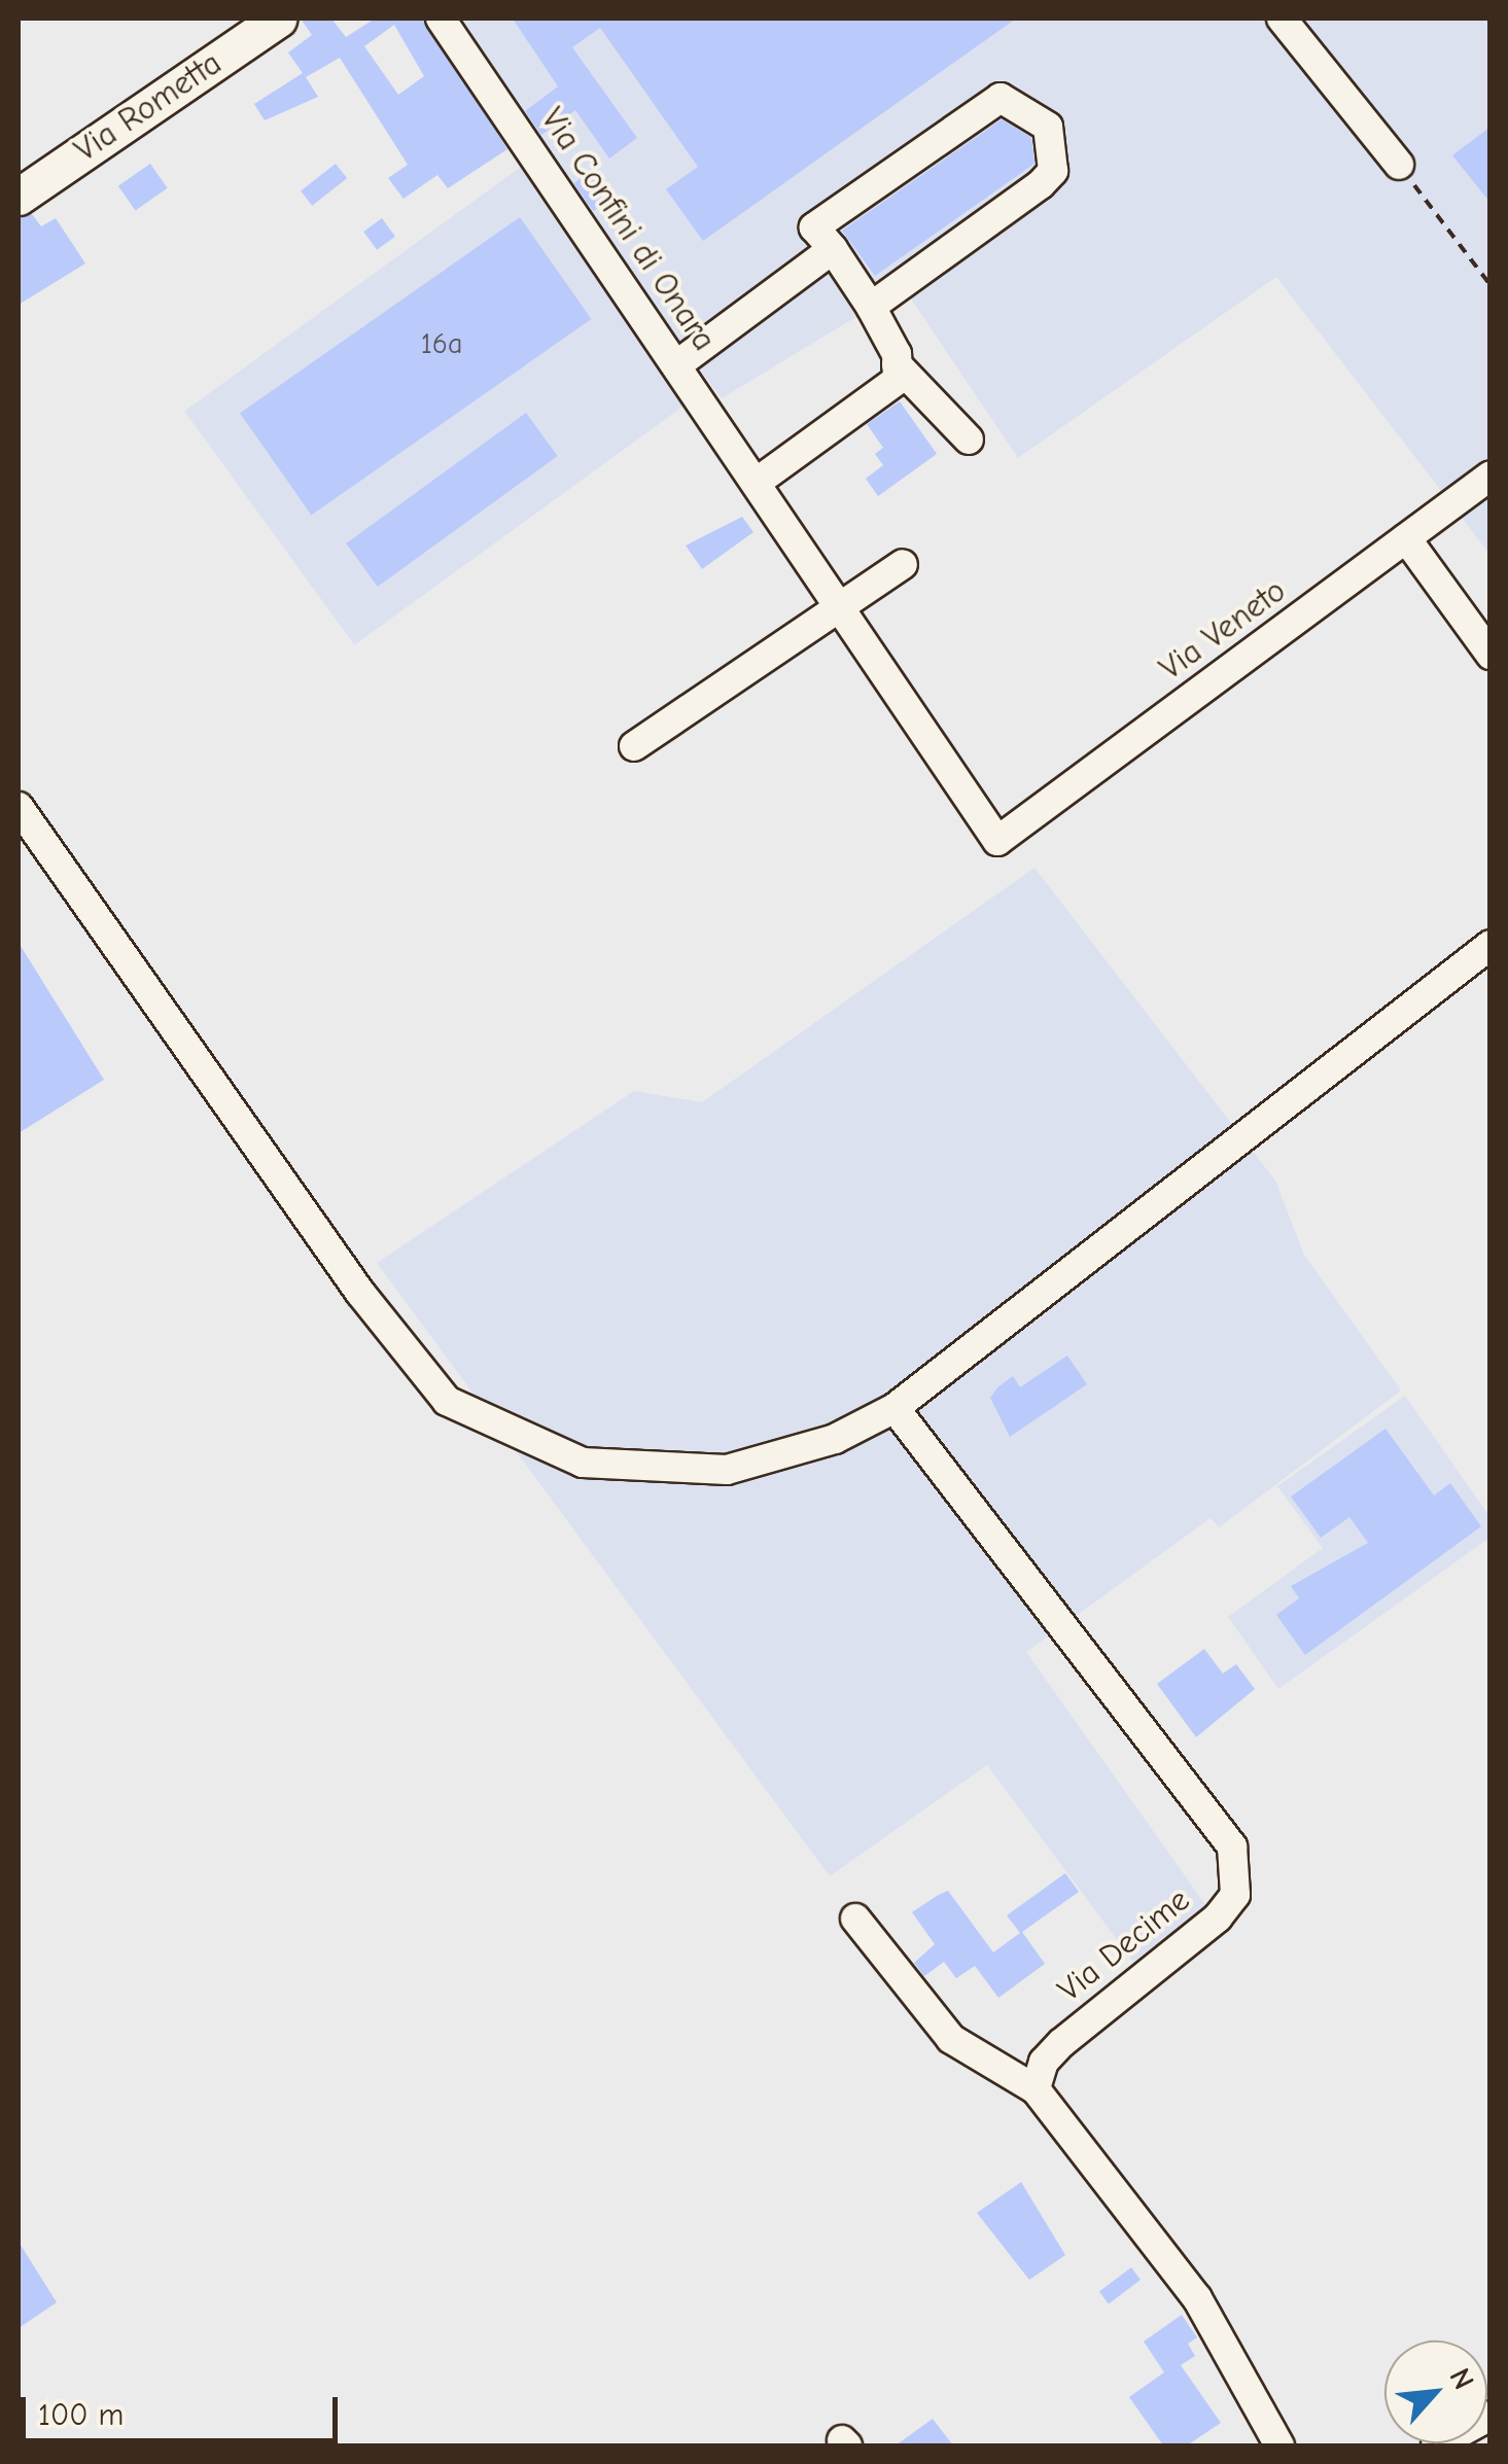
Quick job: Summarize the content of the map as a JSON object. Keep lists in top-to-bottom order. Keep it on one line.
{"streets":{"main road":["Via Rometta"],"street":["Via Confini di Onara","Via Veneto","Via Decime"]},"crossings":[["Via Confini di Onara","Via Veneto"]],"house_numbers":["16a"],"scale_bar":"100 m","north":"top right"}
